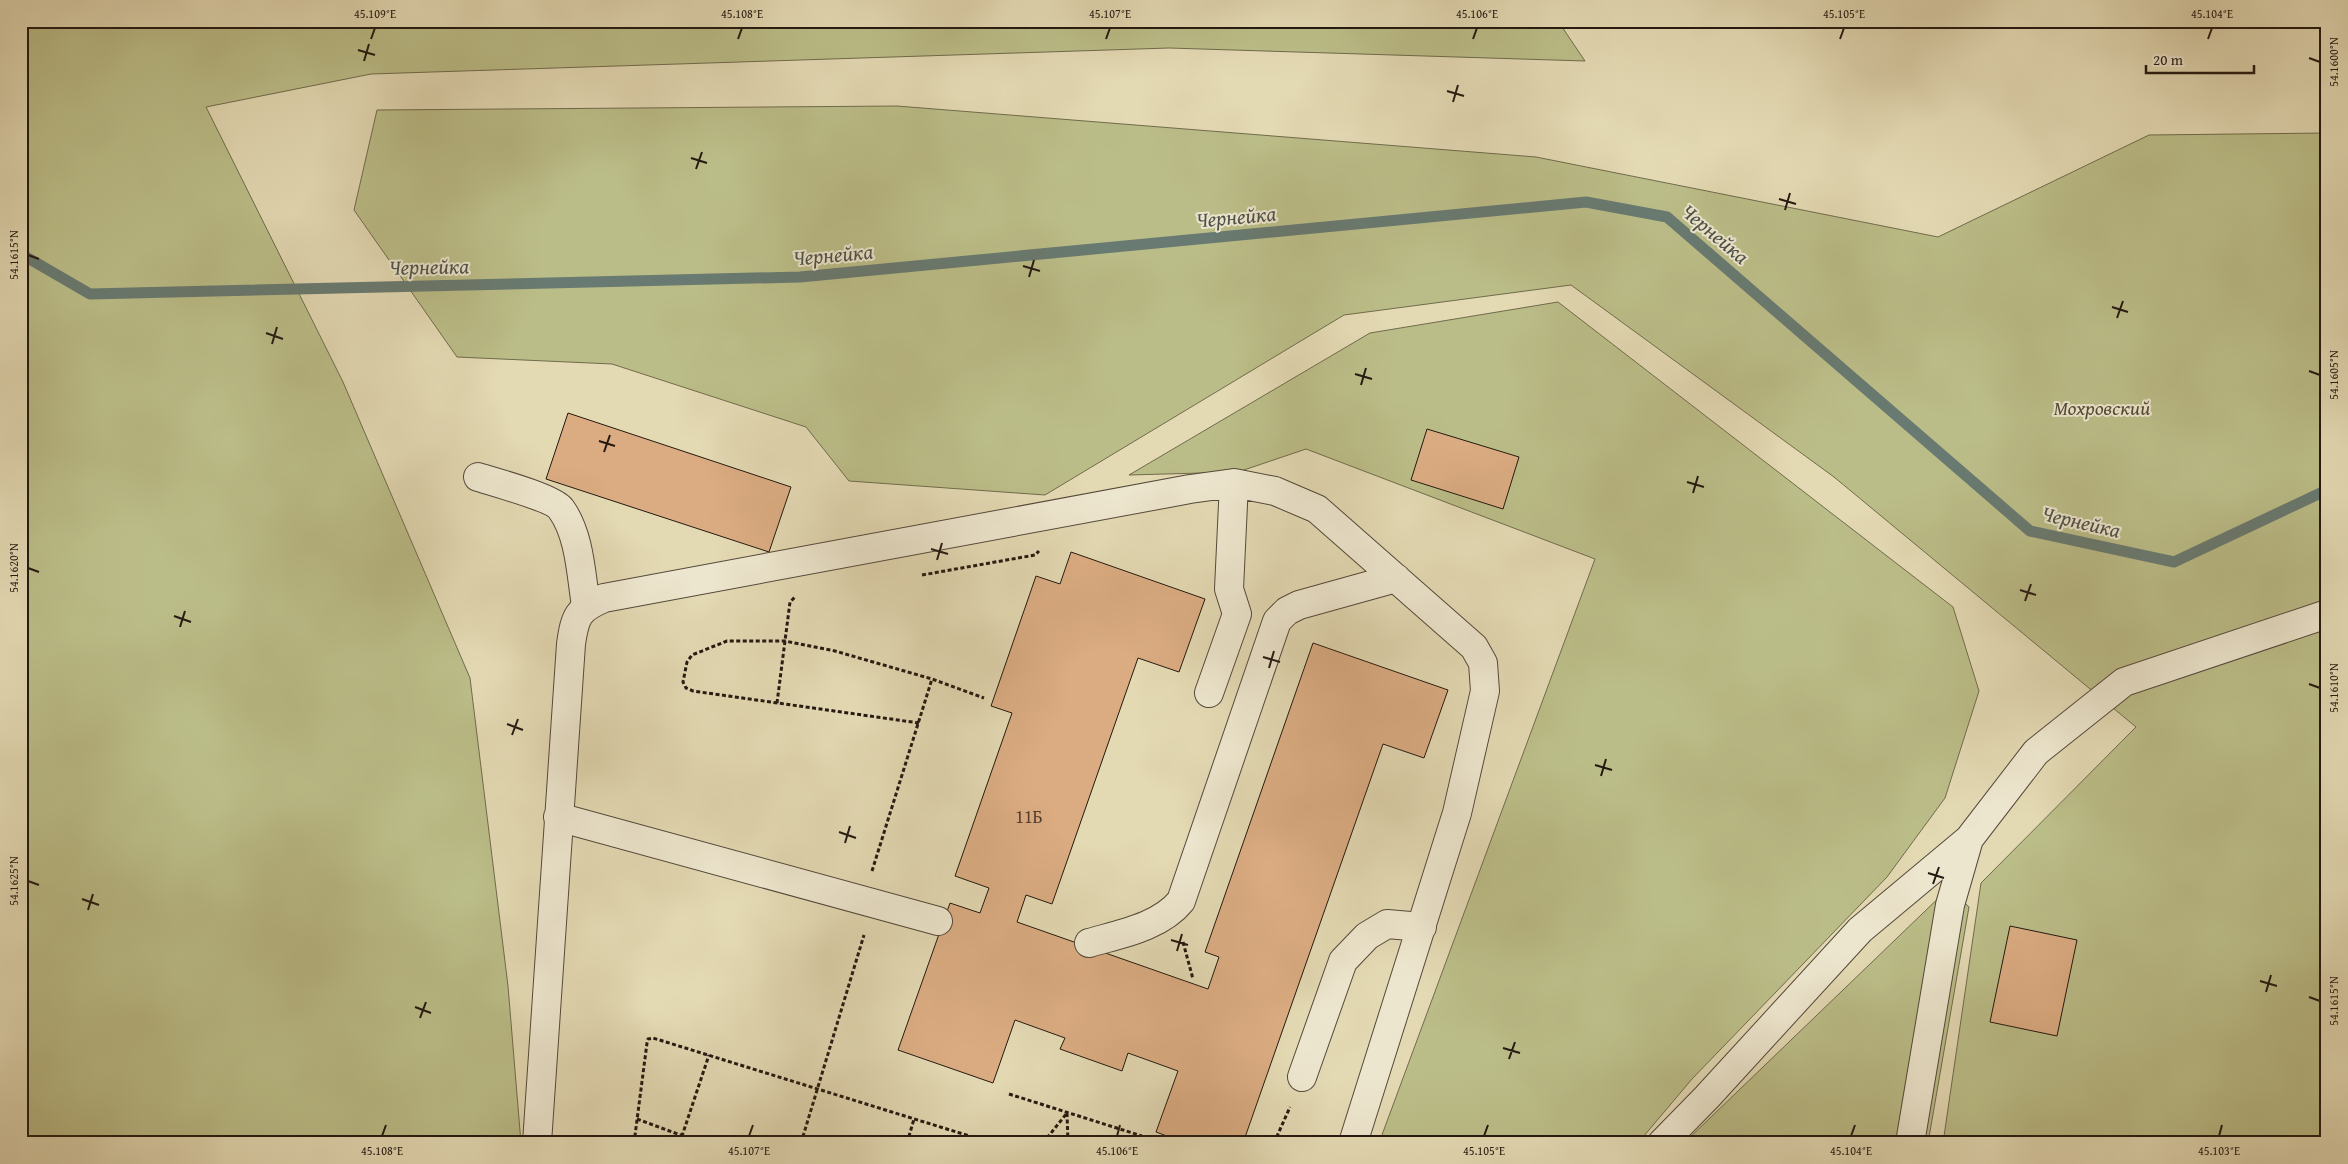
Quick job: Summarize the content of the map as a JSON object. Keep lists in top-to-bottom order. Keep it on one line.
{"water":["Чернейка"],"parks":["Мохровский"],"house_numbers":["11Б"],"scale_bar":"20 m","coordinates":["45.109°E","45.108°E","45.107°E","45.106°E","45.105°E","45.104°E","54.1600°N","54.1615°N","54.1605°N","54.1620°N","54.1610°N","54.1625°N","45.103°E"]}
